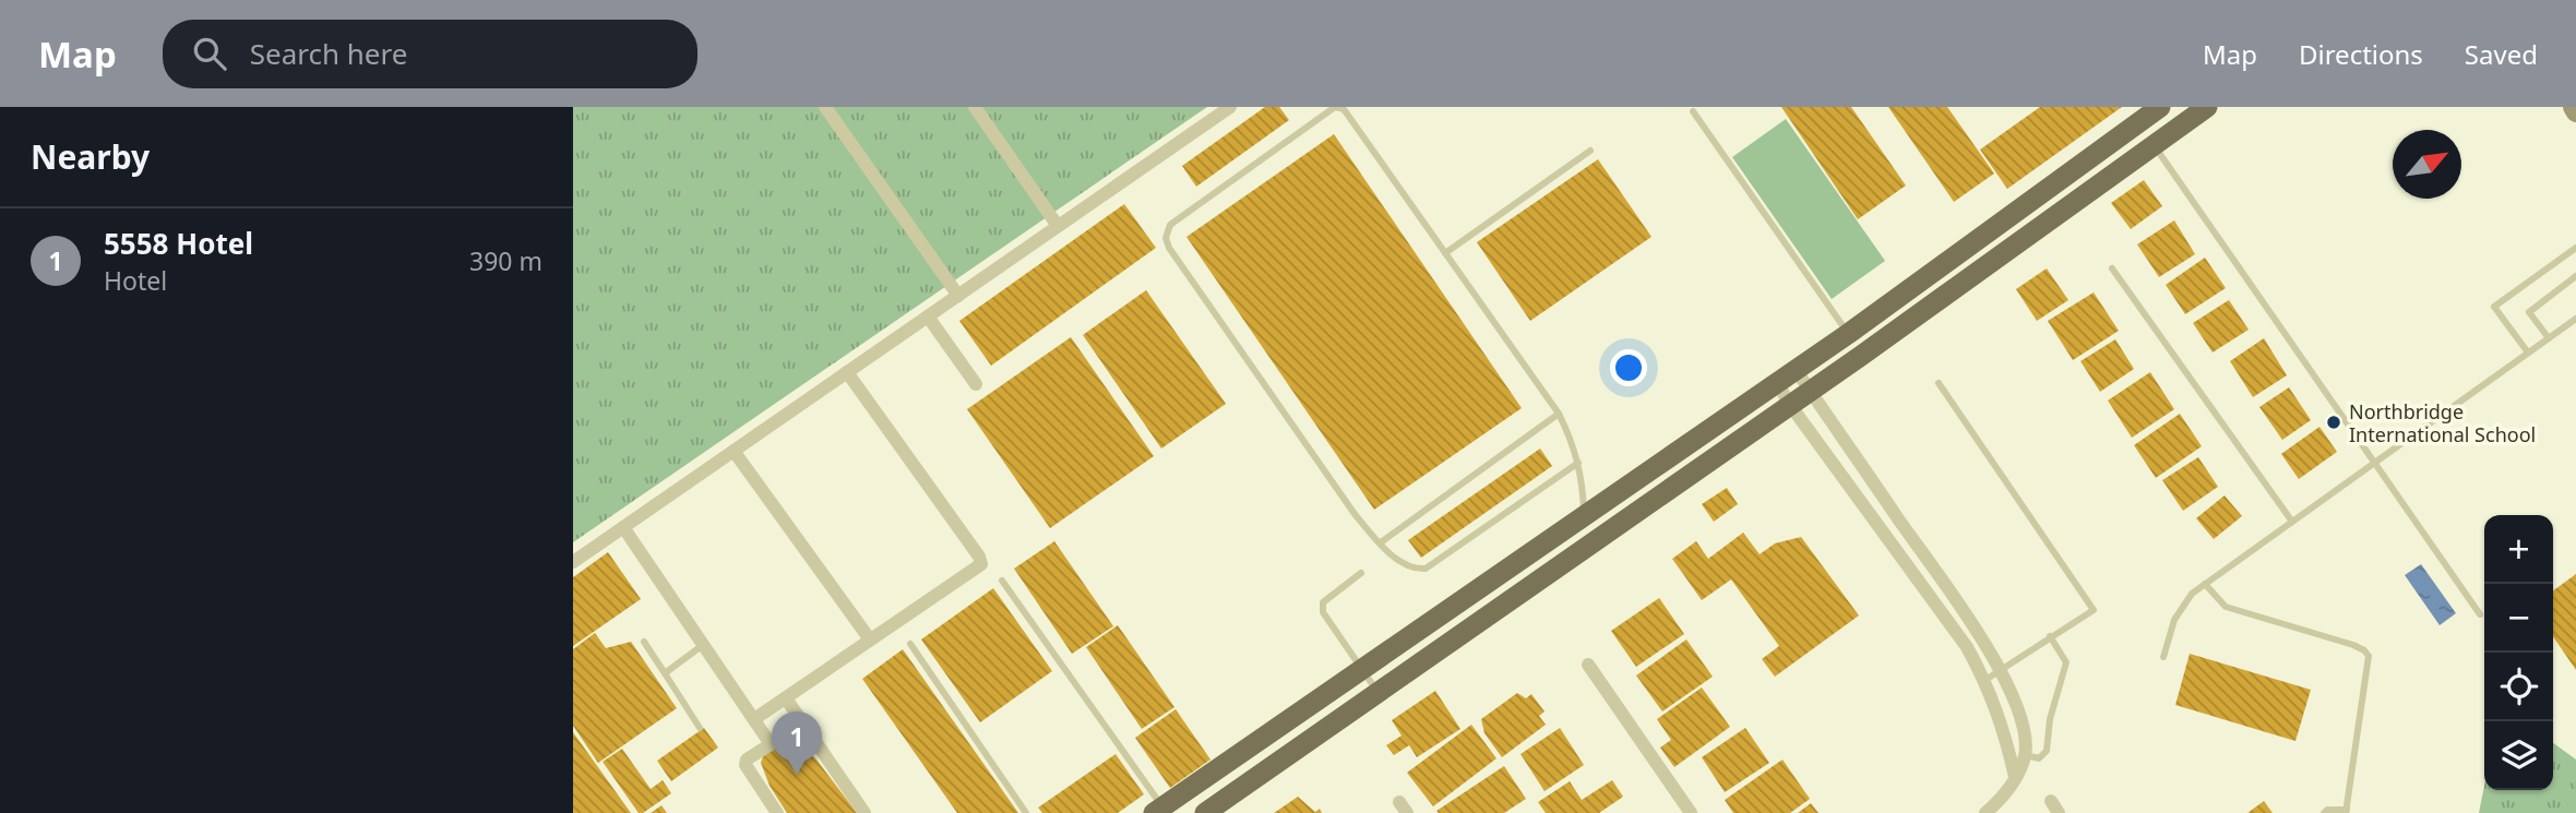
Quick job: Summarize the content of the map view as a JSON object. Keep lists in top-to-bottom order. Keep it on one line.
{"places":["Northbridge International School"],"north":"top right","page":{"header":"Map","search":"Search here","nav":["Map","Directions","Saved"],"heading":"Nearby","list":[{"mark":"1","name":"5558 Hotel","note":"Hotel","value":"390 m"}],"map_buttons":["+","−"],"pins":"1"}}
